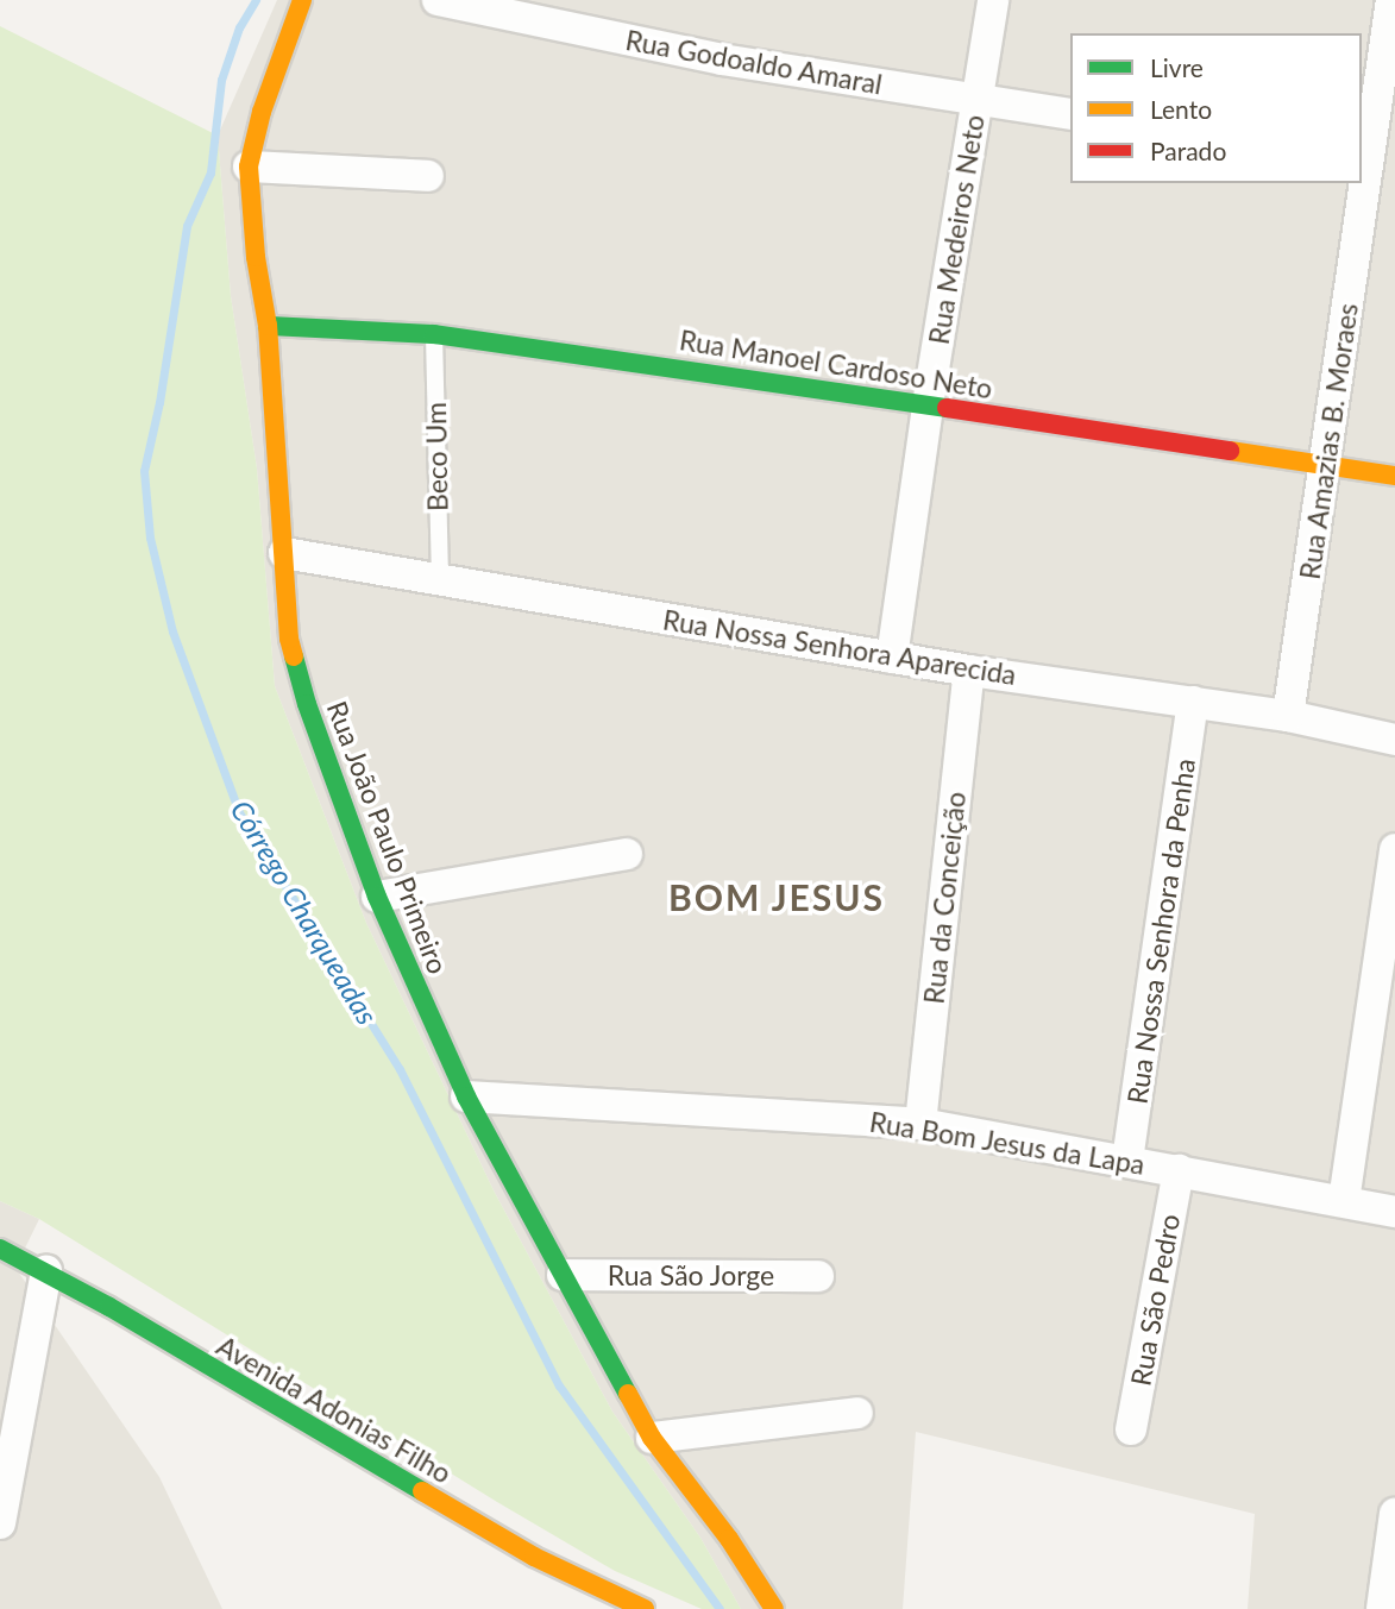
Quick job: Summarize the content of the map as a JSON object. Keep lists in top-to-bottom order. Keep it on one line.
{"streets":{"street":["Rua Godoaldo Amaral","Rua Medeiros Neto","Rua Manoel Cardoso Neto","Rua Amazias B. Moraes","Rua Nossa Senhora Aparecida","Rua João Paulo Primeiro","Rua da Conceição","Rua Nossa Senhora da Penha","Rua Bom Jesus da Lapa","Rua São Jorge","Rua São Pedro","Avenida Adonias Filho"],"lane":["Beco Um"]},"crossings":[["Rua Godoaldo Amaral","Rua Medeiros Neto"],["Rua Medeiros Neto","Rua Manoel Cardoso Neto"],["Rua Medeiros Neto","Rua Nossa Senhora Aparecida"],["Rua Manoel Cardoso Neto","Rua Amazias B. Moraes"],["Rua Manoel Cardoso Neto","Beco Um"],["Rua Manoel Cardoso Neto","Rua João Paulo Primeiro"],["Rua Amazias B. Moraes","Rua Nossa Senhora Aparecida"],["Beco Um","Rua Nossa Senhora Aparecida"],["Rua Nossa Senhora Aparecida","Rua João Paulo Primeiro"],["Rua Nossa Senhora Aparecida","Rua da Conceição"],["Rua Nossa Senhora Aparecida","Rua Nossa Senhora da Penha"],["Rua João Paulo Primeiro","Rua Bom Jesus da Lapa"],["Rua João Paulo Primeiro","Rua São Jorge"],["Rua da Conceição","Rua Bom Jesus da Lapa"],["Rua Nossa Senhora da Penha","Rua Bom Jesus da Lapa"],["Rua Bom Jesus da Lapa","Rua São Pedro"]],"districts":["BOM JESUS"],"water":["Córrego Charqueadas"],"legend":["Livre","Lento","Parado"]}
